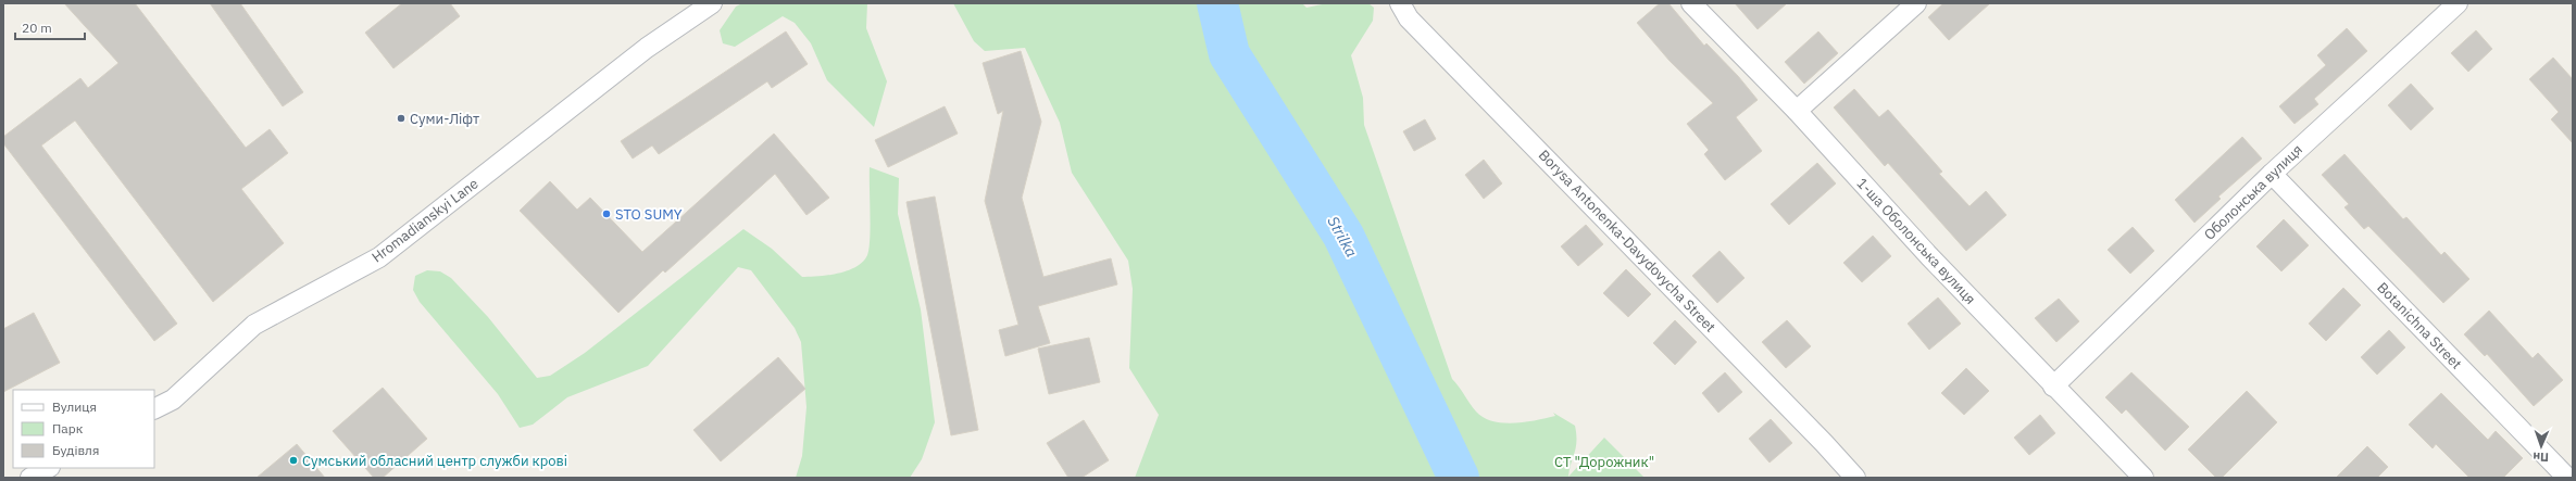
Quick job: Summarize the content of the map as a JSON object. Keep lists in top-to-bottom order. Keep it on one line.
{"streets":{"street":["Оболонська вулиця","Hromadianskyi Lane","Borysa Antonenka-Davydovycha Street","1-ша Оболонська вулиця","Botanichna Street"]},"crossings":[["Оболонська вулиця","1-ша Оболонська вулиця"],["Оболонська вулиця","Botanichna Street"]],"water":["Strilka"],"parks":["СТ \"Дорожник\""],"places":["Суми-Ліфт","STO SUMY","Сумський обласний центр служби крові"],"legend":["Вулиця","Парк","Будівля"],"scale_bar":"20 m","north":"bottom"}
